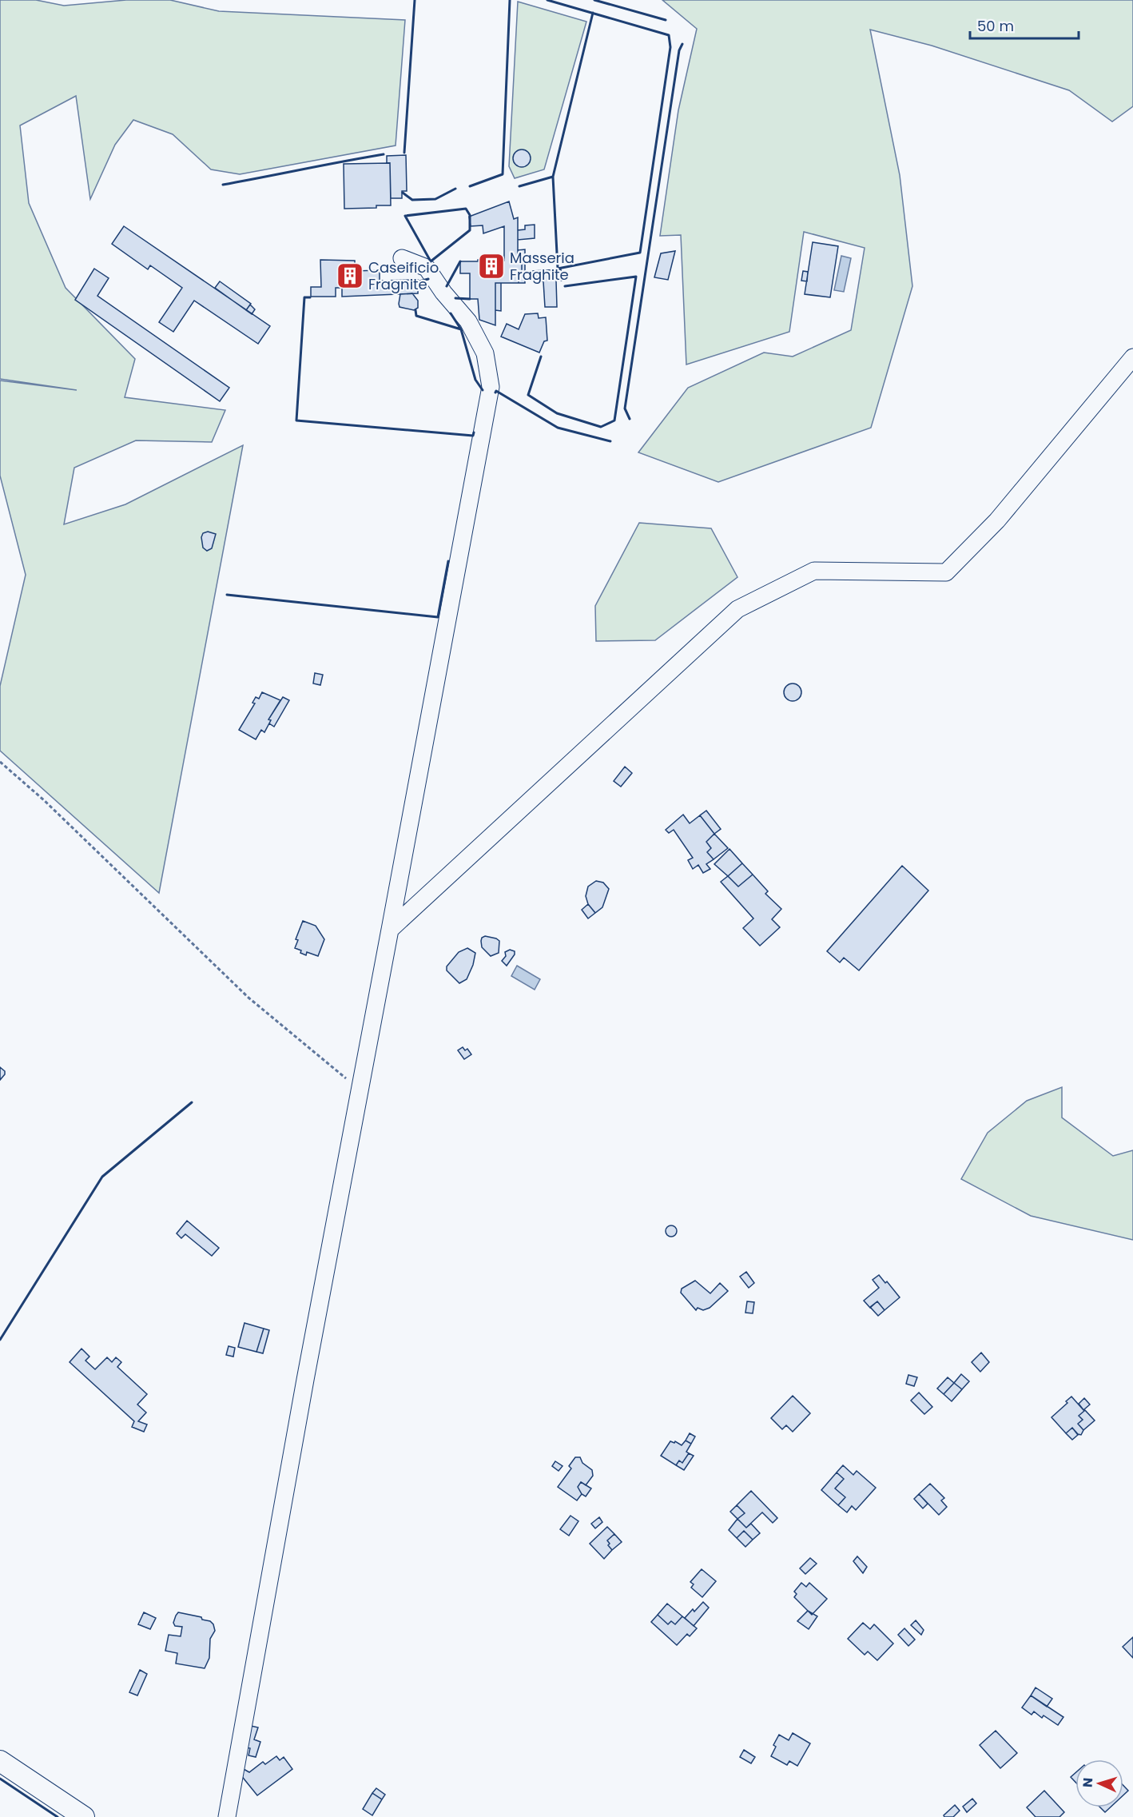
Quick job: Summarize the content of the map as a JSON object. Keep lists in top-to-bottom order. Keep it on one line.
{"places":{"building":["Masseria Fraghite","Caseificio Fragnite"]},"scale_bar":"50 m","north":"left"}
